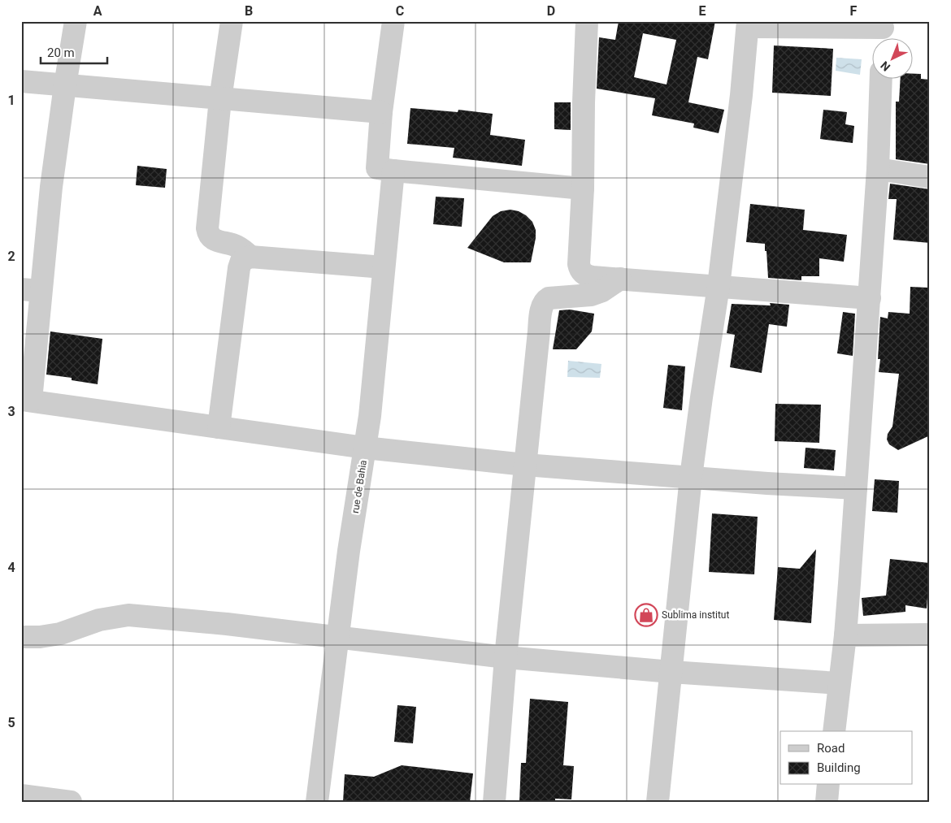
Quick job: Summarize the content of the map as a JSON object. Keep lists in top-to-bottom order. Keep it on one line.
{"streets":{"street":["rue de Bahia"]},"places":{"shop":["Sublima institut"]},"legend":["Road","Building"],"scale_bar":"20 m","north":"bottom left","grid":{"columns":["A","B","C","D","E","F"],"rows":["1","2","3","4","5"]}}
